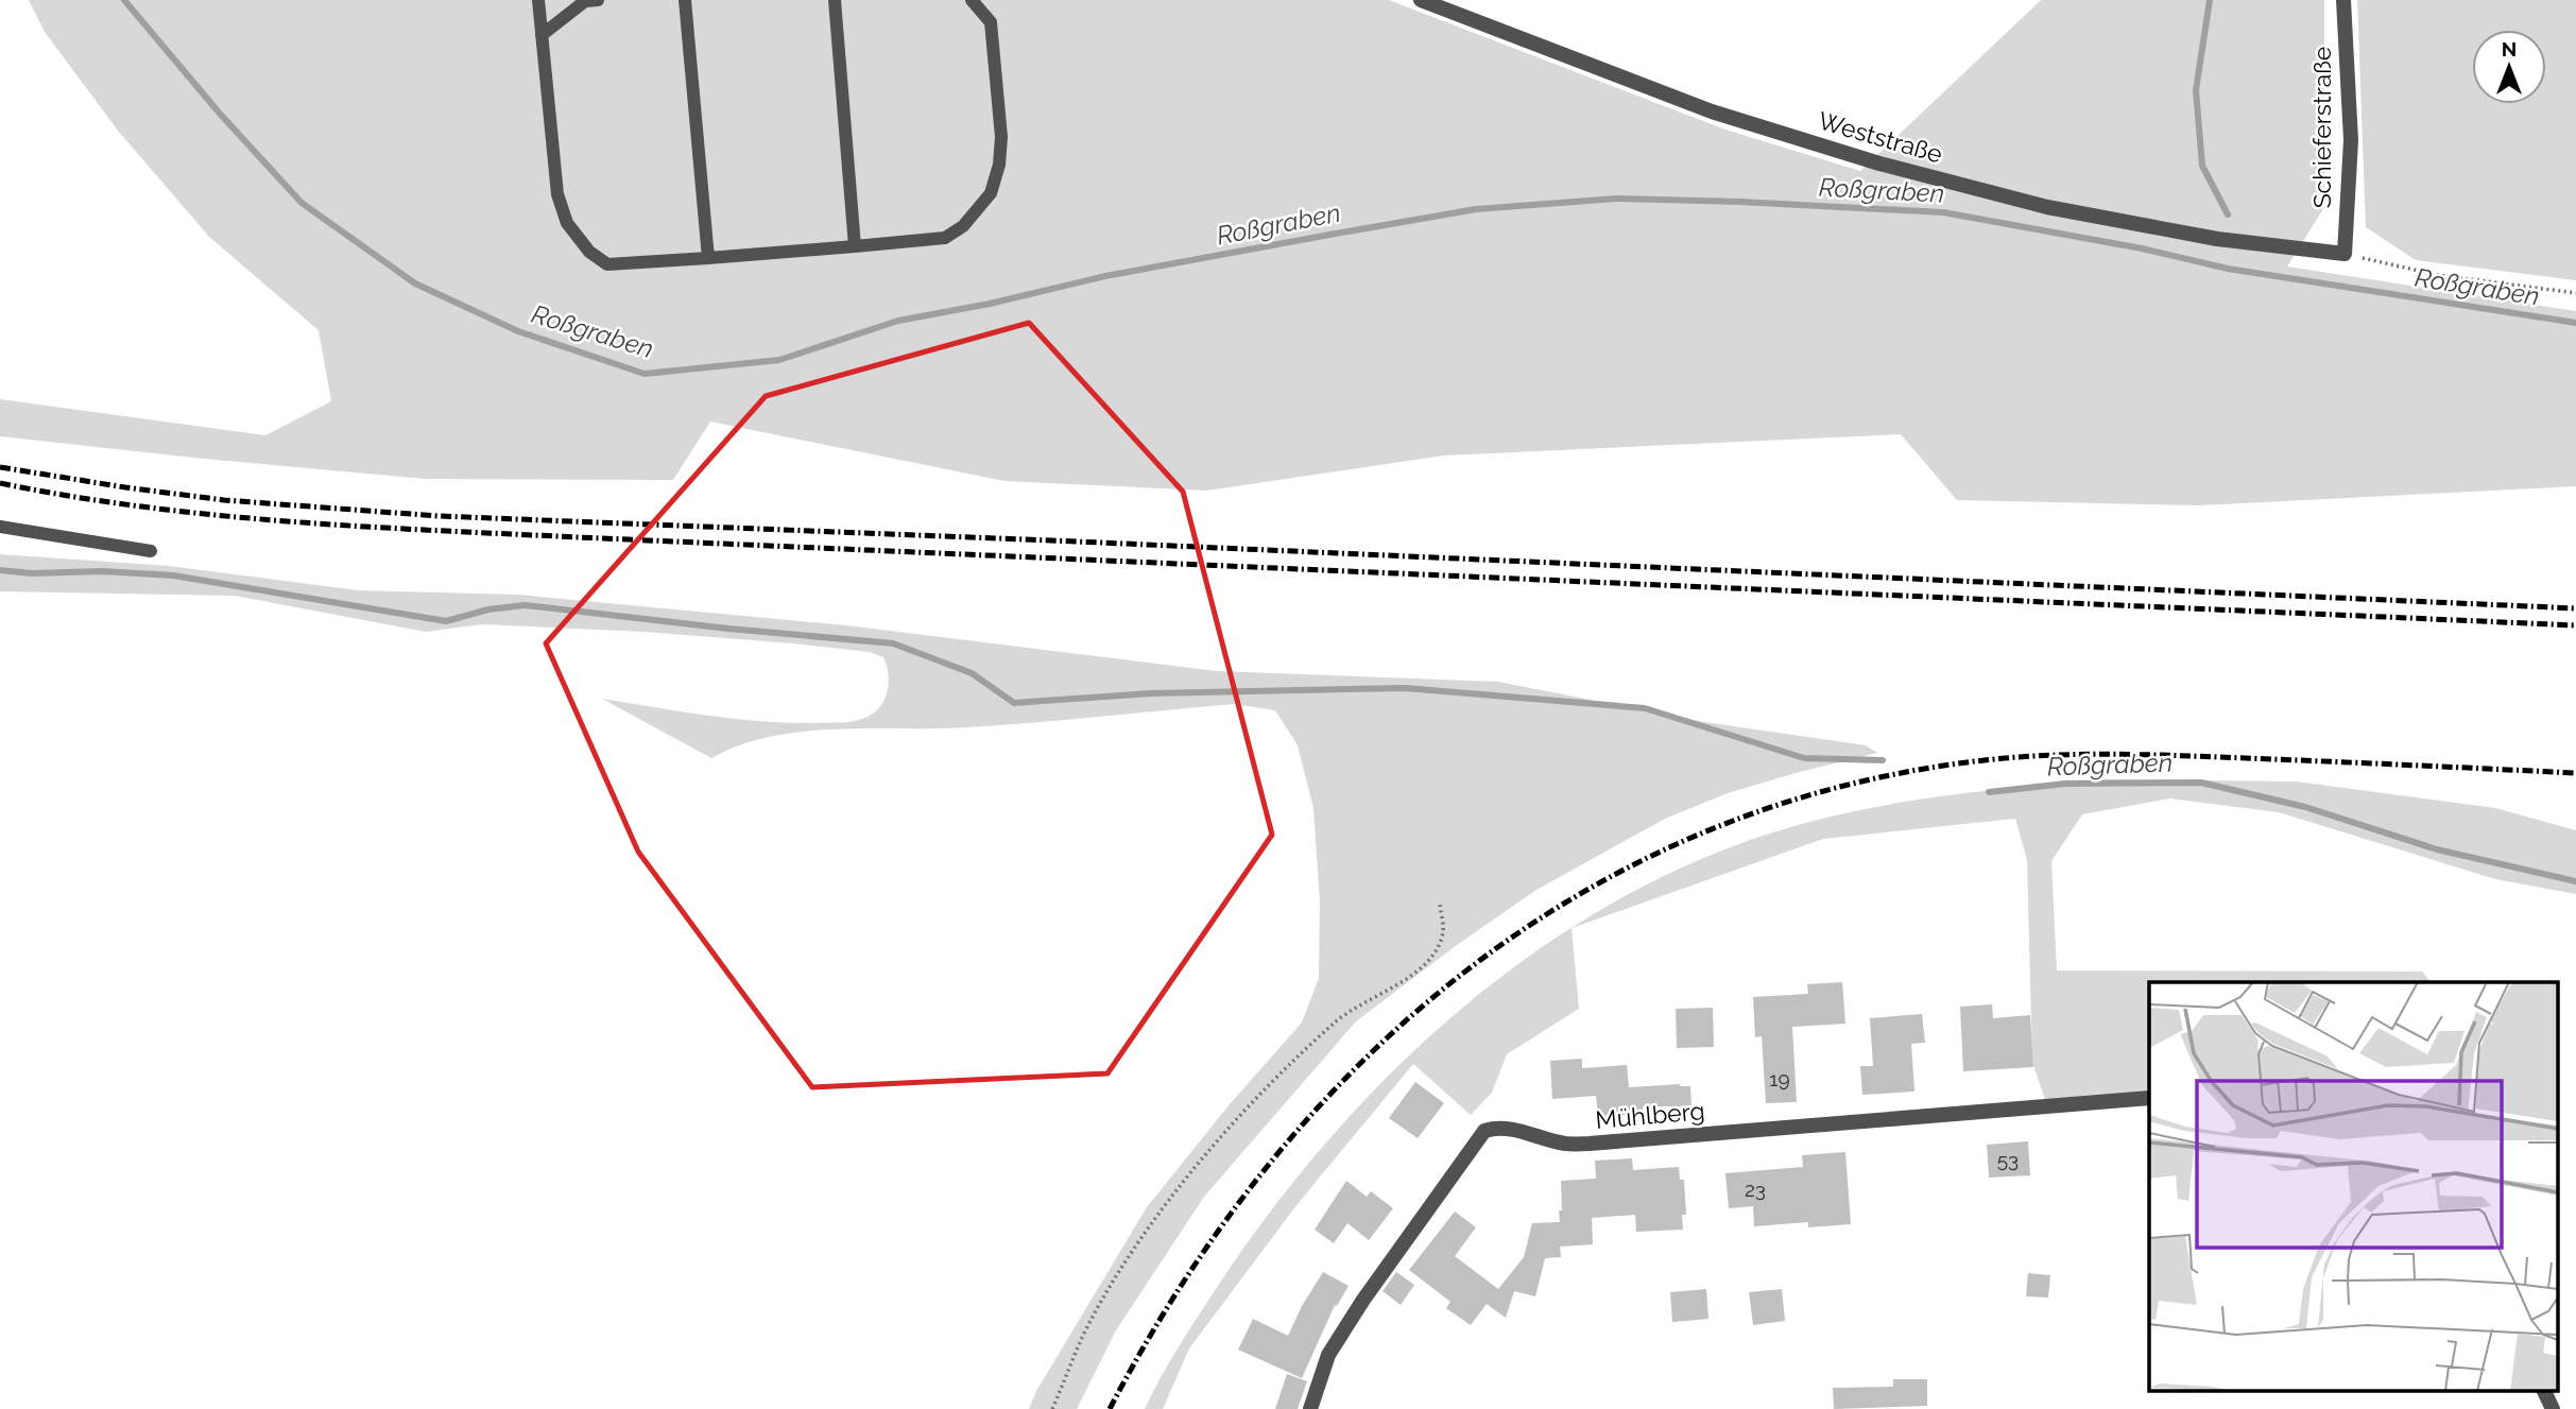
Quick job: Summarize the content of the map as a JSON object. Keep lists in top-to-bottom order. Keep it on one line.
{"streets":{"street":["Schieferstraße","Weststraße","Mühlberg"]},"crossings":[["Schieferstraße","Weststraße"]],"water":["Roßgraben"],"house_numbers":["19","53","23"],"north":"top"}
